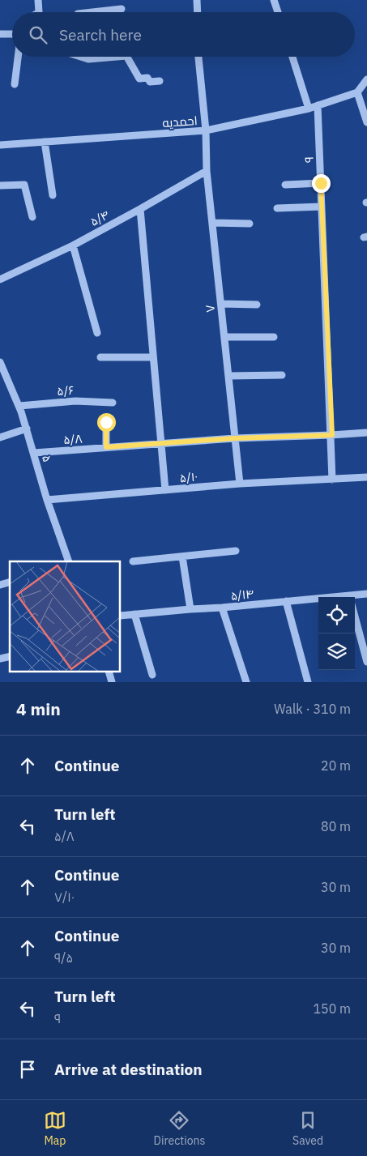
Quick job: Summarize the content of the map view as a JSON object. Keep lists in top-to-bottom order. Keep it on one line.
{"streets":{"street":["احمدیه","۹","۵/۴","۷","۵/۶","۵/۸","۵","۵/۱۰","۵/۱۴"]},"crossings":[["احمدیه","۹"],["احمدیه","۷"],["۹","۵/۸"],["۹","۵/۱۰"],["۵/۴","۷"],["۷","۵/۸"],["۷","۵/۱۰"],["۵/۶","۵"],["۵/۸","۵"],["۵","۵/۱۰"]],"page":{"search":"Search here","heading":["4 min","Walk · 310 m"],"list":[["Continue","20 m"],["Turn left","۵/۸","80 m"],["Continue","۷/۱۰","30 m"],["Continue","۹/۵","30 m"],["Turn left","۹","150 m"],"Arrive at destination"],"nav":["Map","Directions","Saved"]}}
